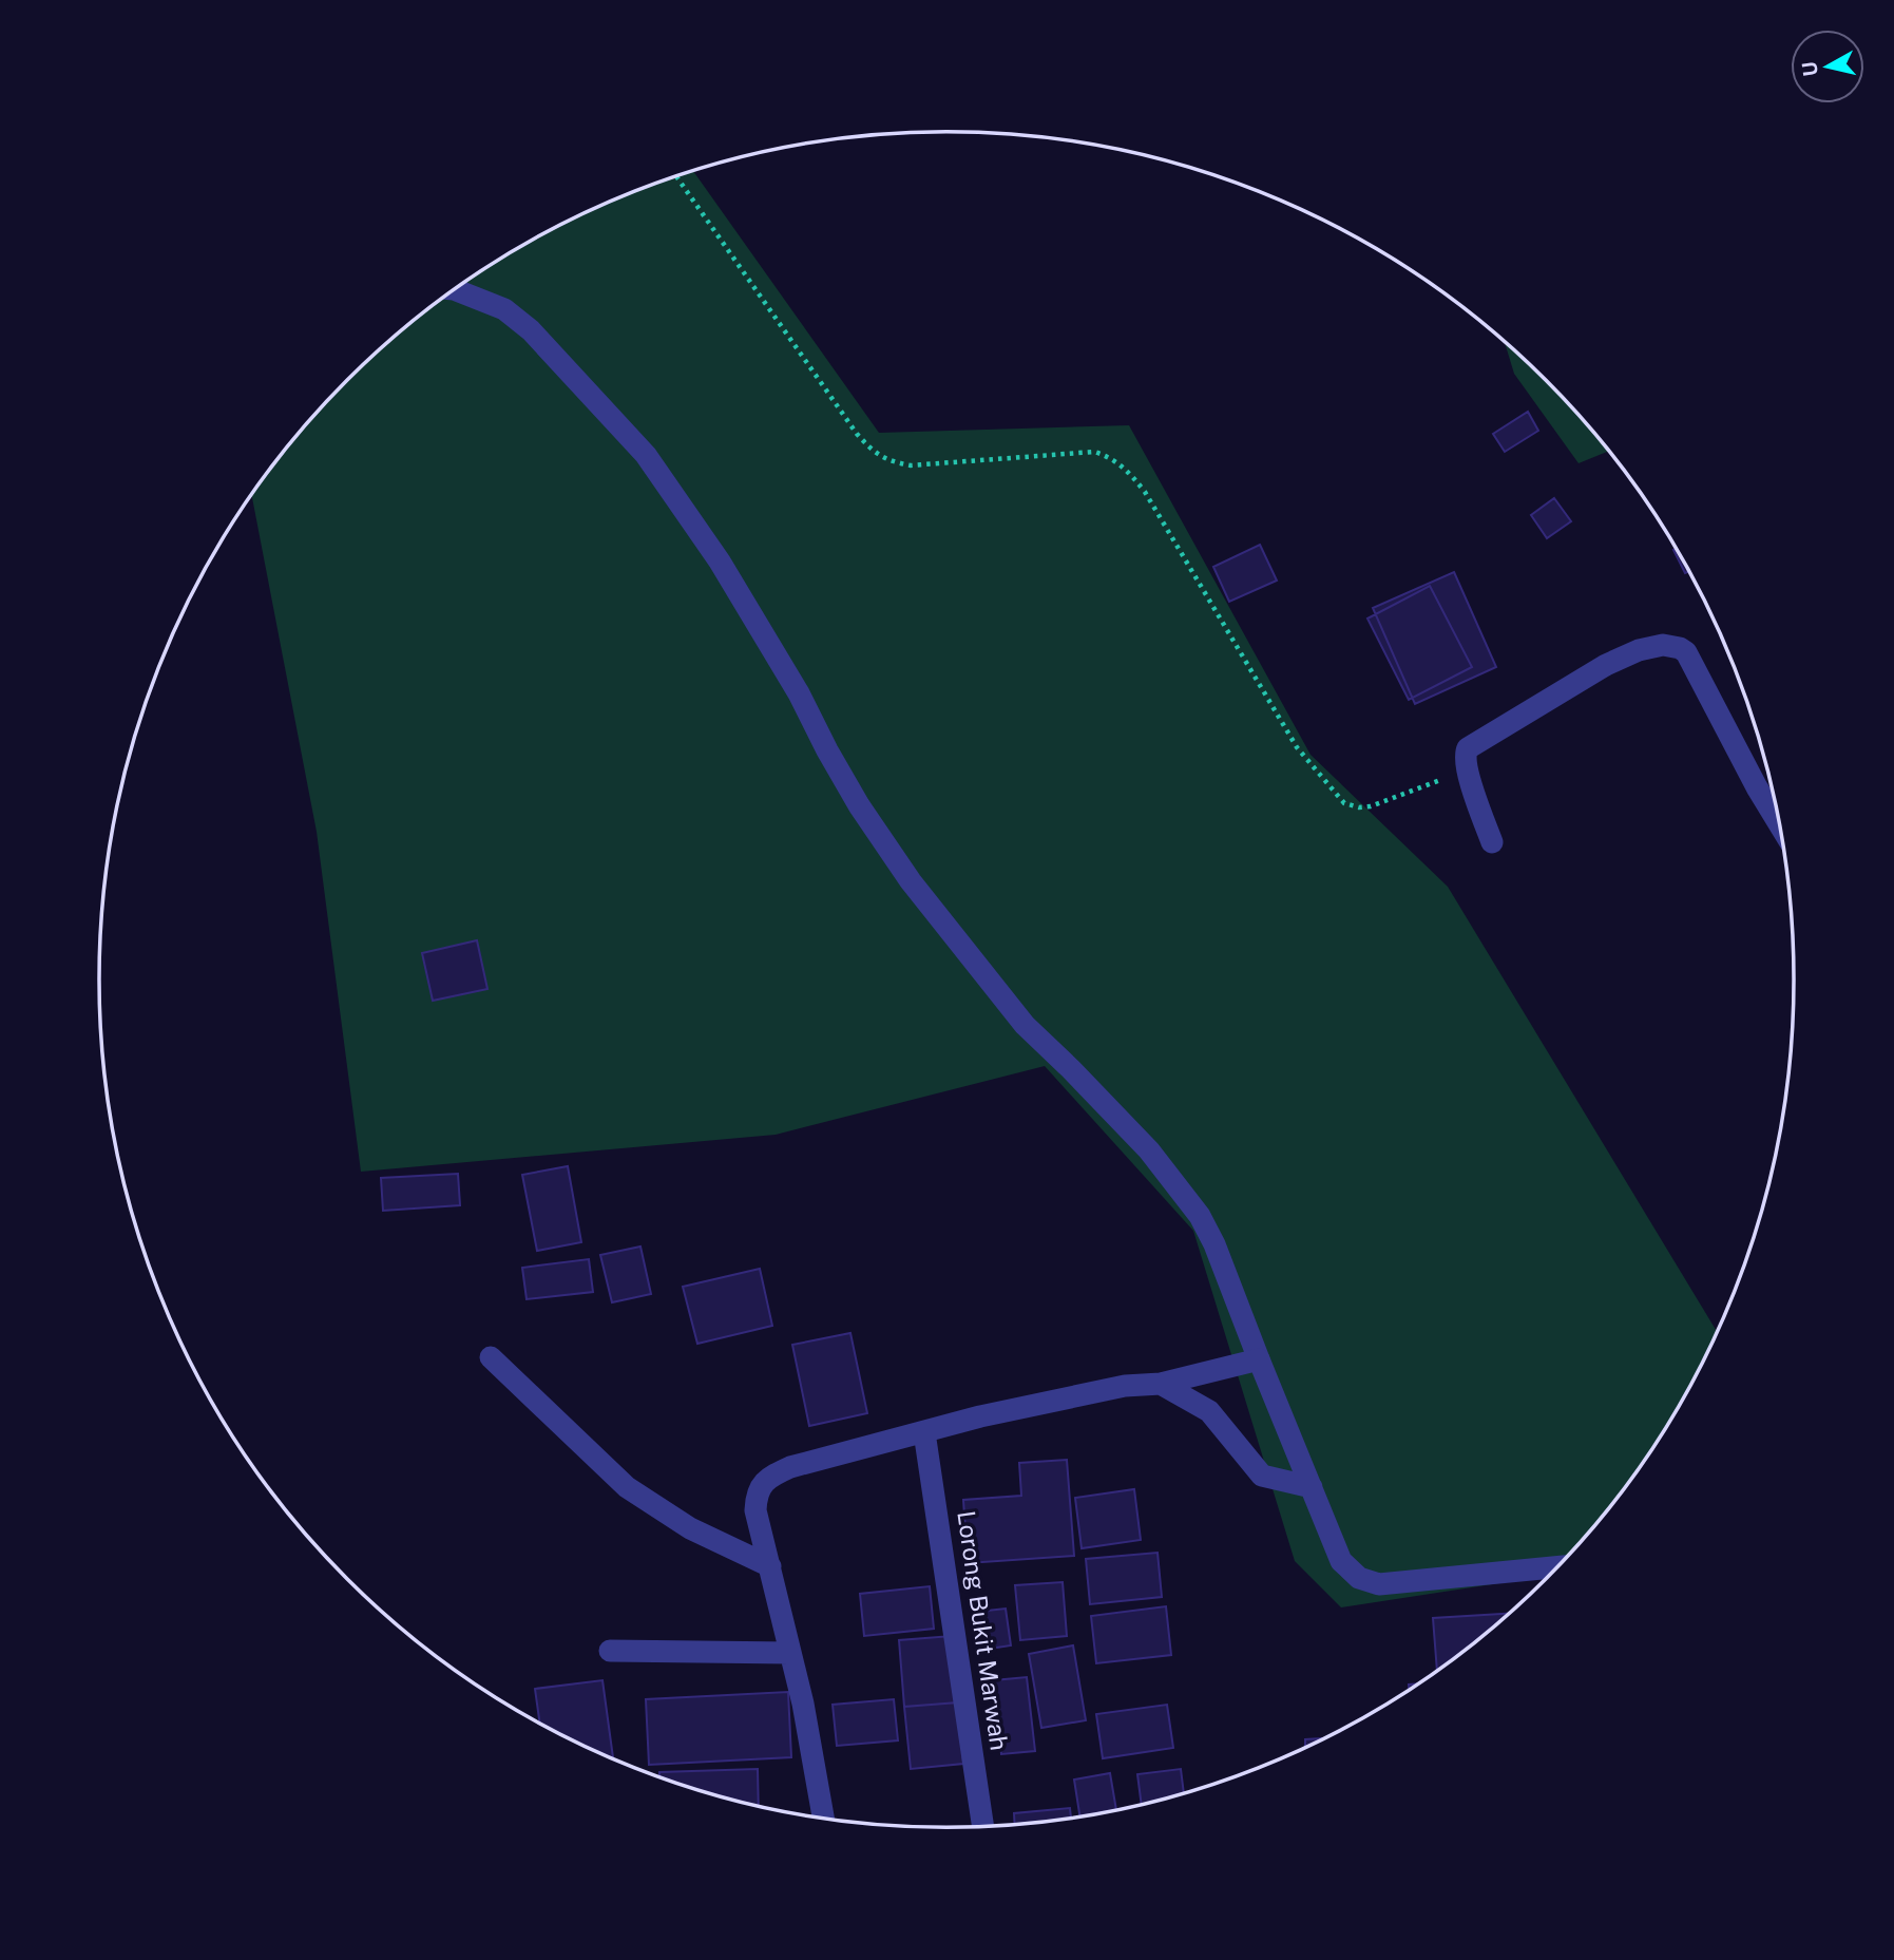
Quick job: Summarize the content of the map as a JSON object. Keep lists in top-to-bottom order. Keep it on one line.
{"streets":{"street":["Lorong Bukit Marwah"]},"north":"left"}
